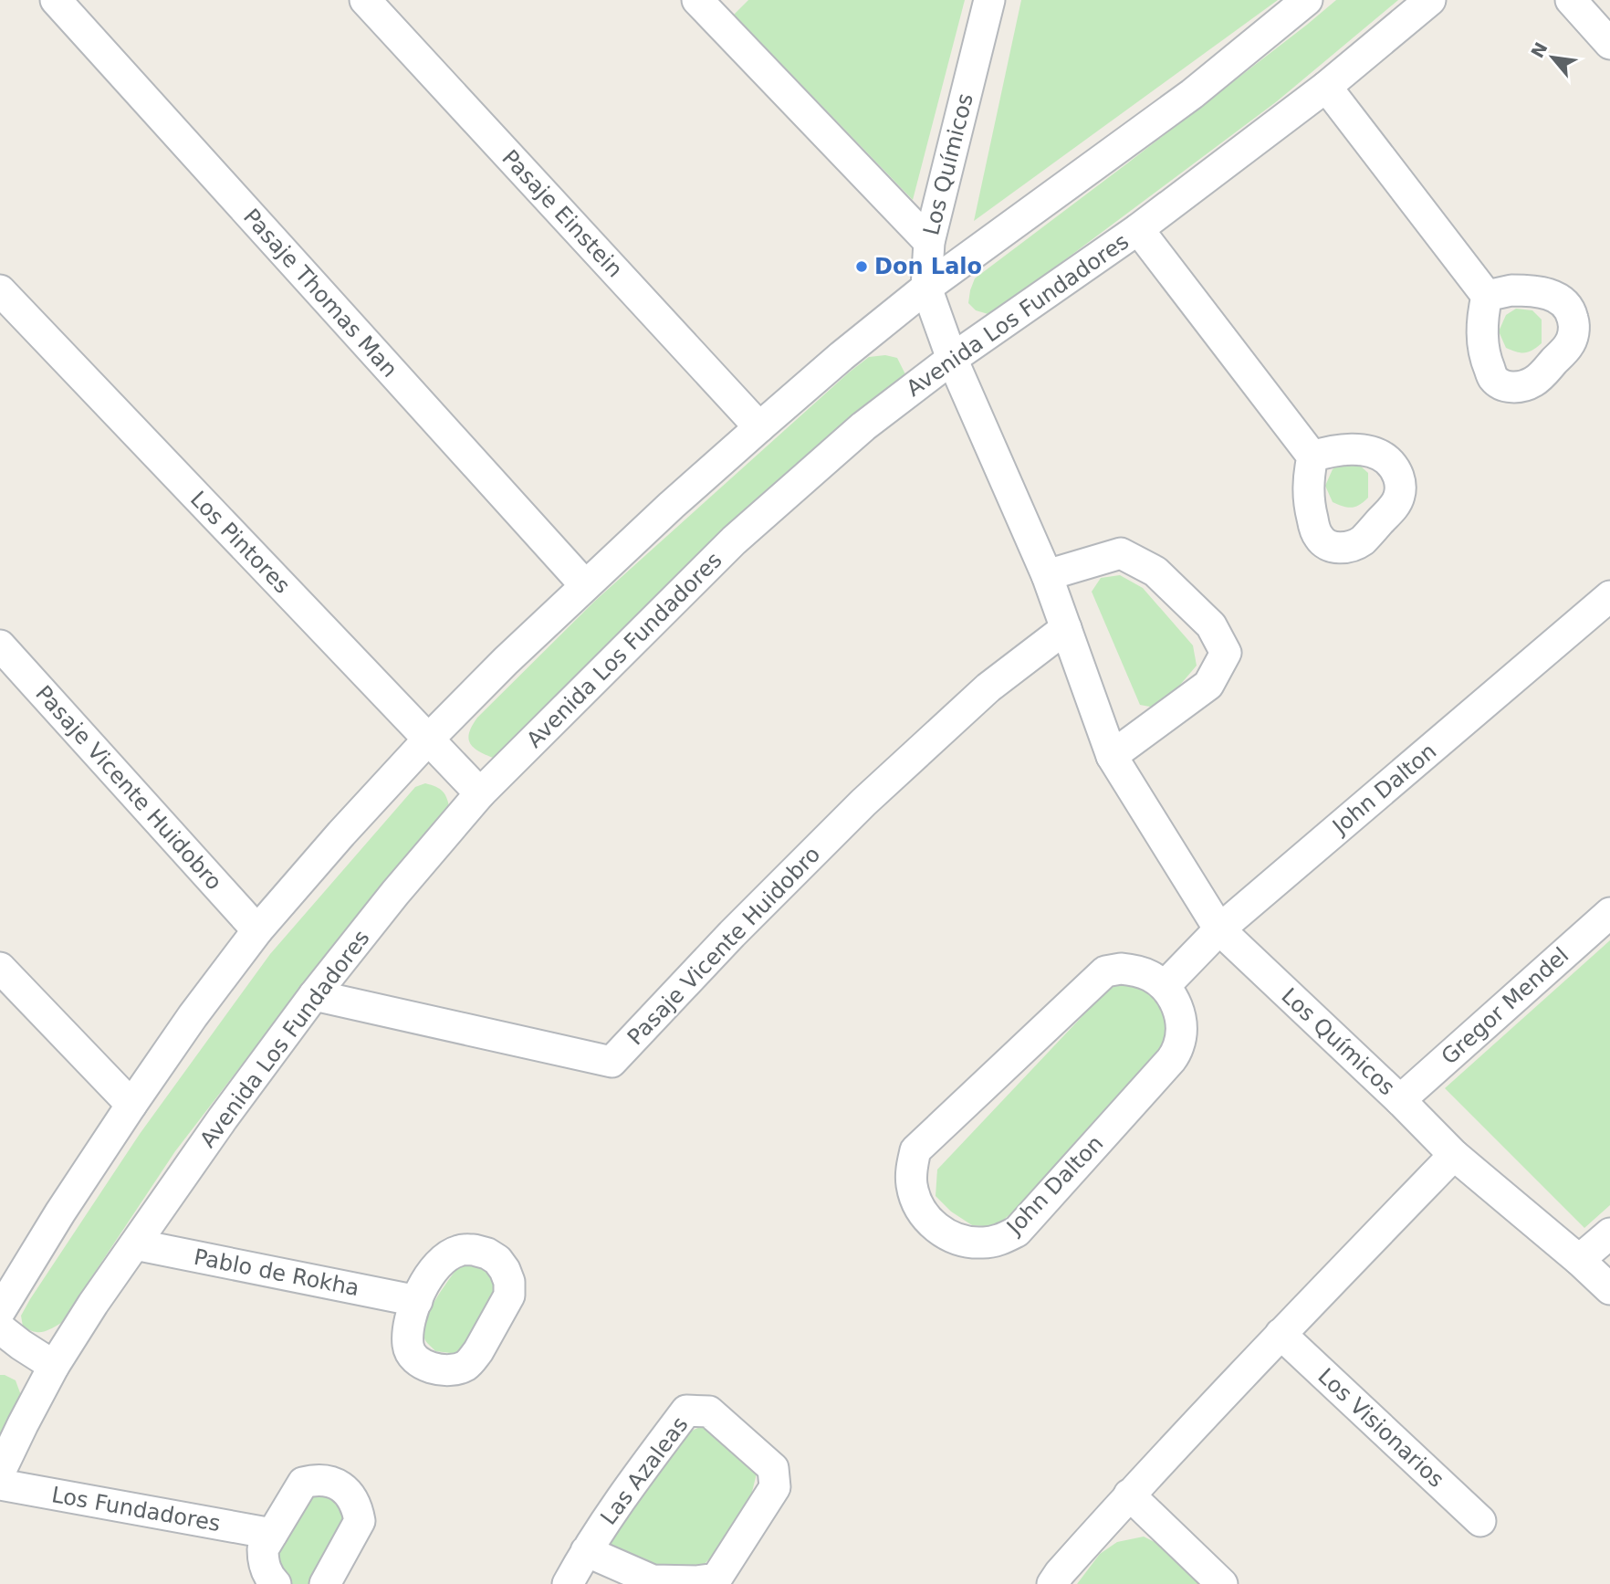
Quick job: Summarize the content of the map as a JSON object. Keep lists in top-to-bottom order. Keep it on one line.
{"streets":{"street":["Los Químicos","Pasaje Einstein","Pasaje Thomas Man","Avenida Los Fundadores","Los Pintores","Pasaje Vicente Huidobro","John Dalton","Gregor Mendel","Pablo de Rokha","Los Visionarios","Las Azaleas","Los Fundadores"]},"crossings":[["Los Químicos","Avenida Los Fundadores"],["Los Químicos","Pasaje Vicente Huidobro"],["Los Químicos","John Dalton"],["Los Químicos","Gregor Mendel"],["Avenida Los Fundadores","Los Pintores"],["Avenida Los Fundadores","Pasaje Vicente Huidobro"],["Avenida Los Fundadores","Pablo de Rokha"]],"places":["Don Lalo"],"north":"top left"}
